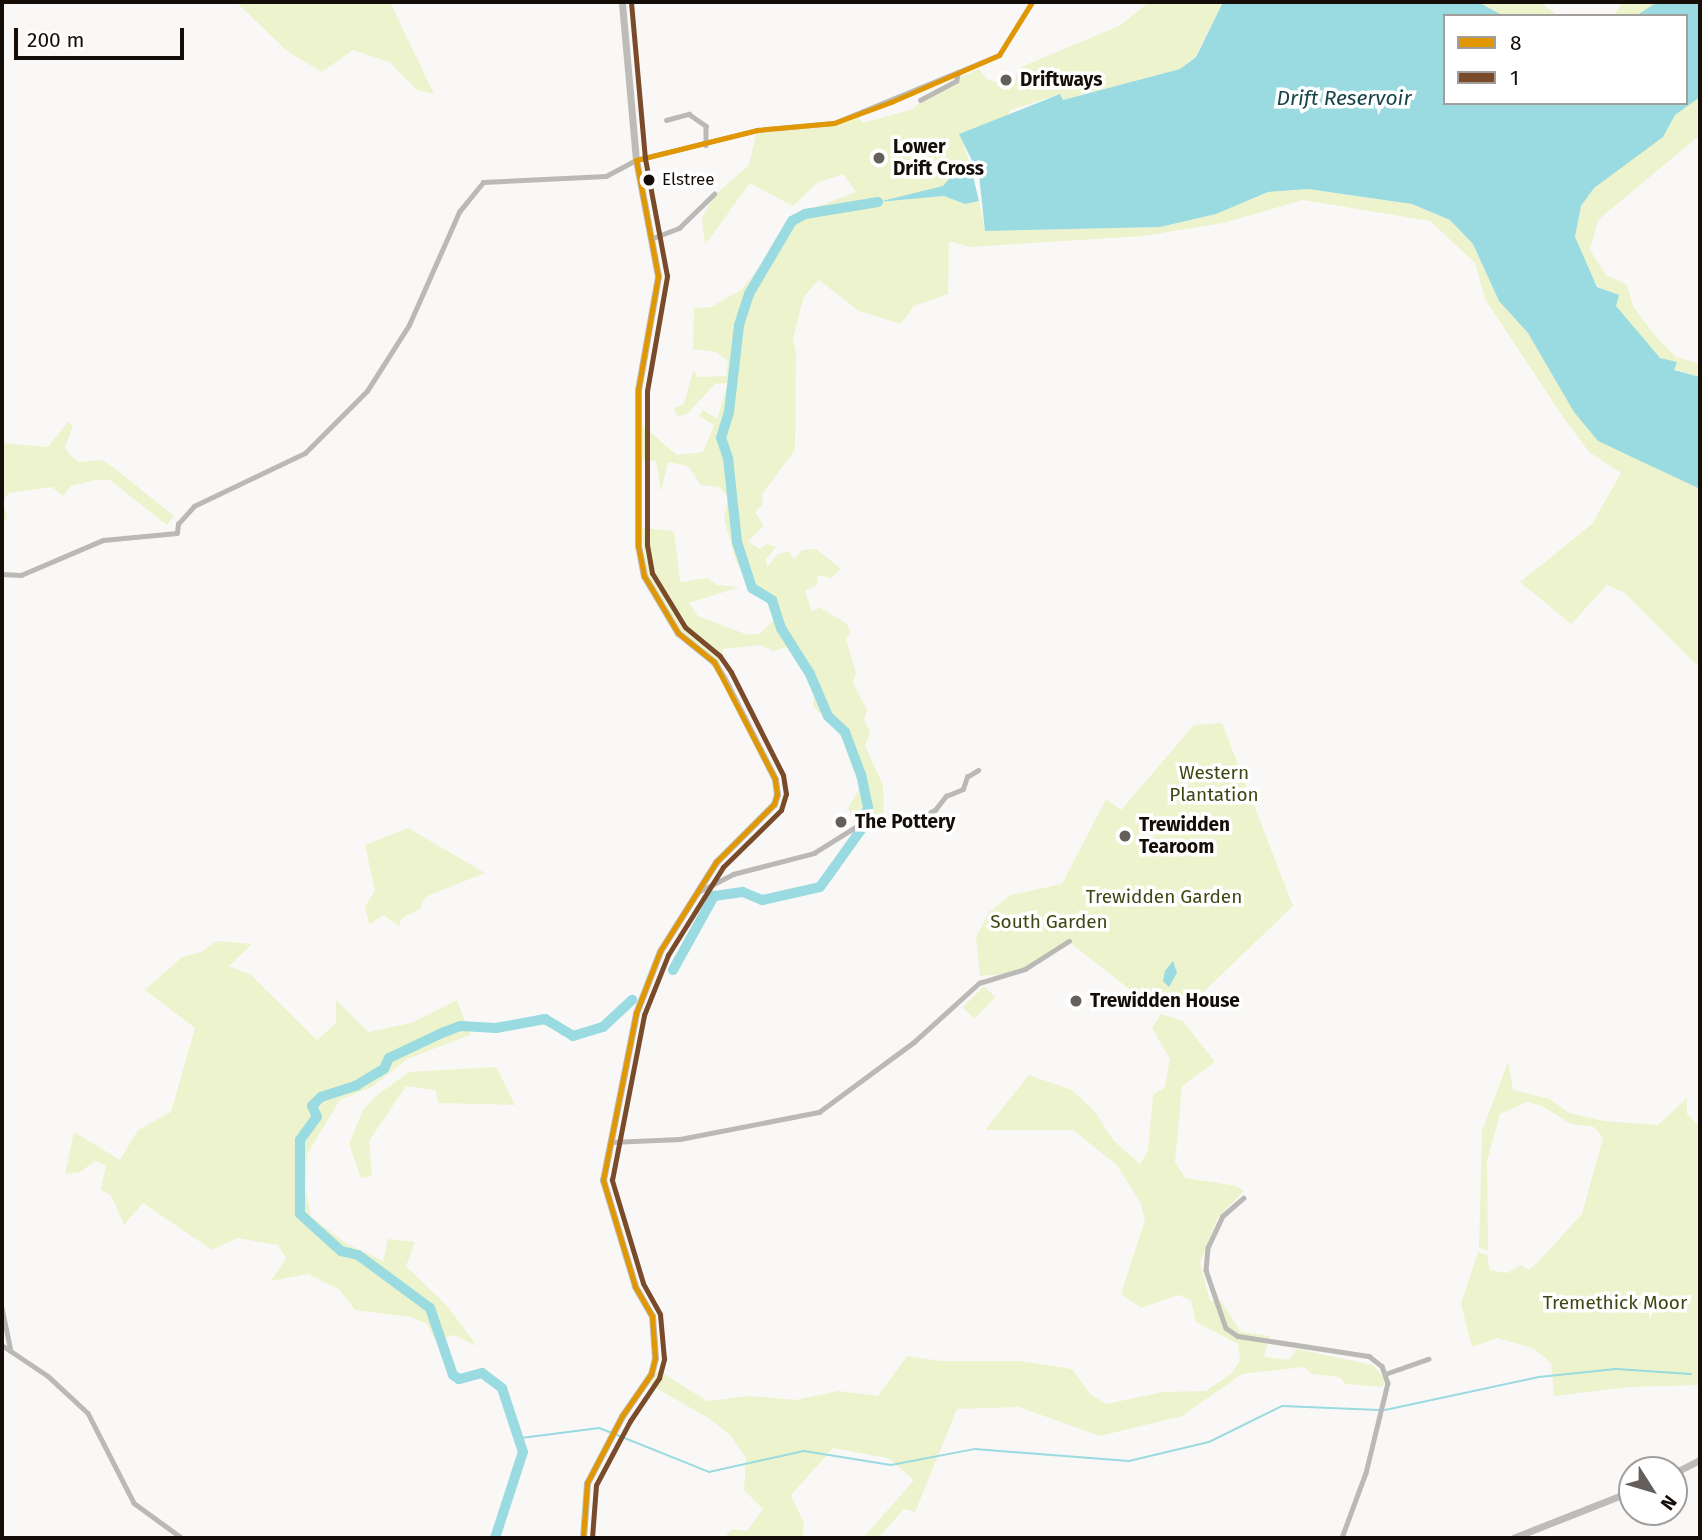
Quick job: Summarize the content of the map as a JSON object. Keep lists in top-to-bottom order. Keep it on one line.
{"water":["Drift Reservoir"],"parks":["Western Plantation","Trewidden Garden","South Garden","Tremethick Moor"],"places":["Driftways","Lower Drift Cross","Elstree","The Pottery","Trewidden Tearoom","Trewidden House"],"lines":["transit line 8","transit line 1"],"legend":["8","1"],"scale_bar":"200 m","north":"bottom right"}
